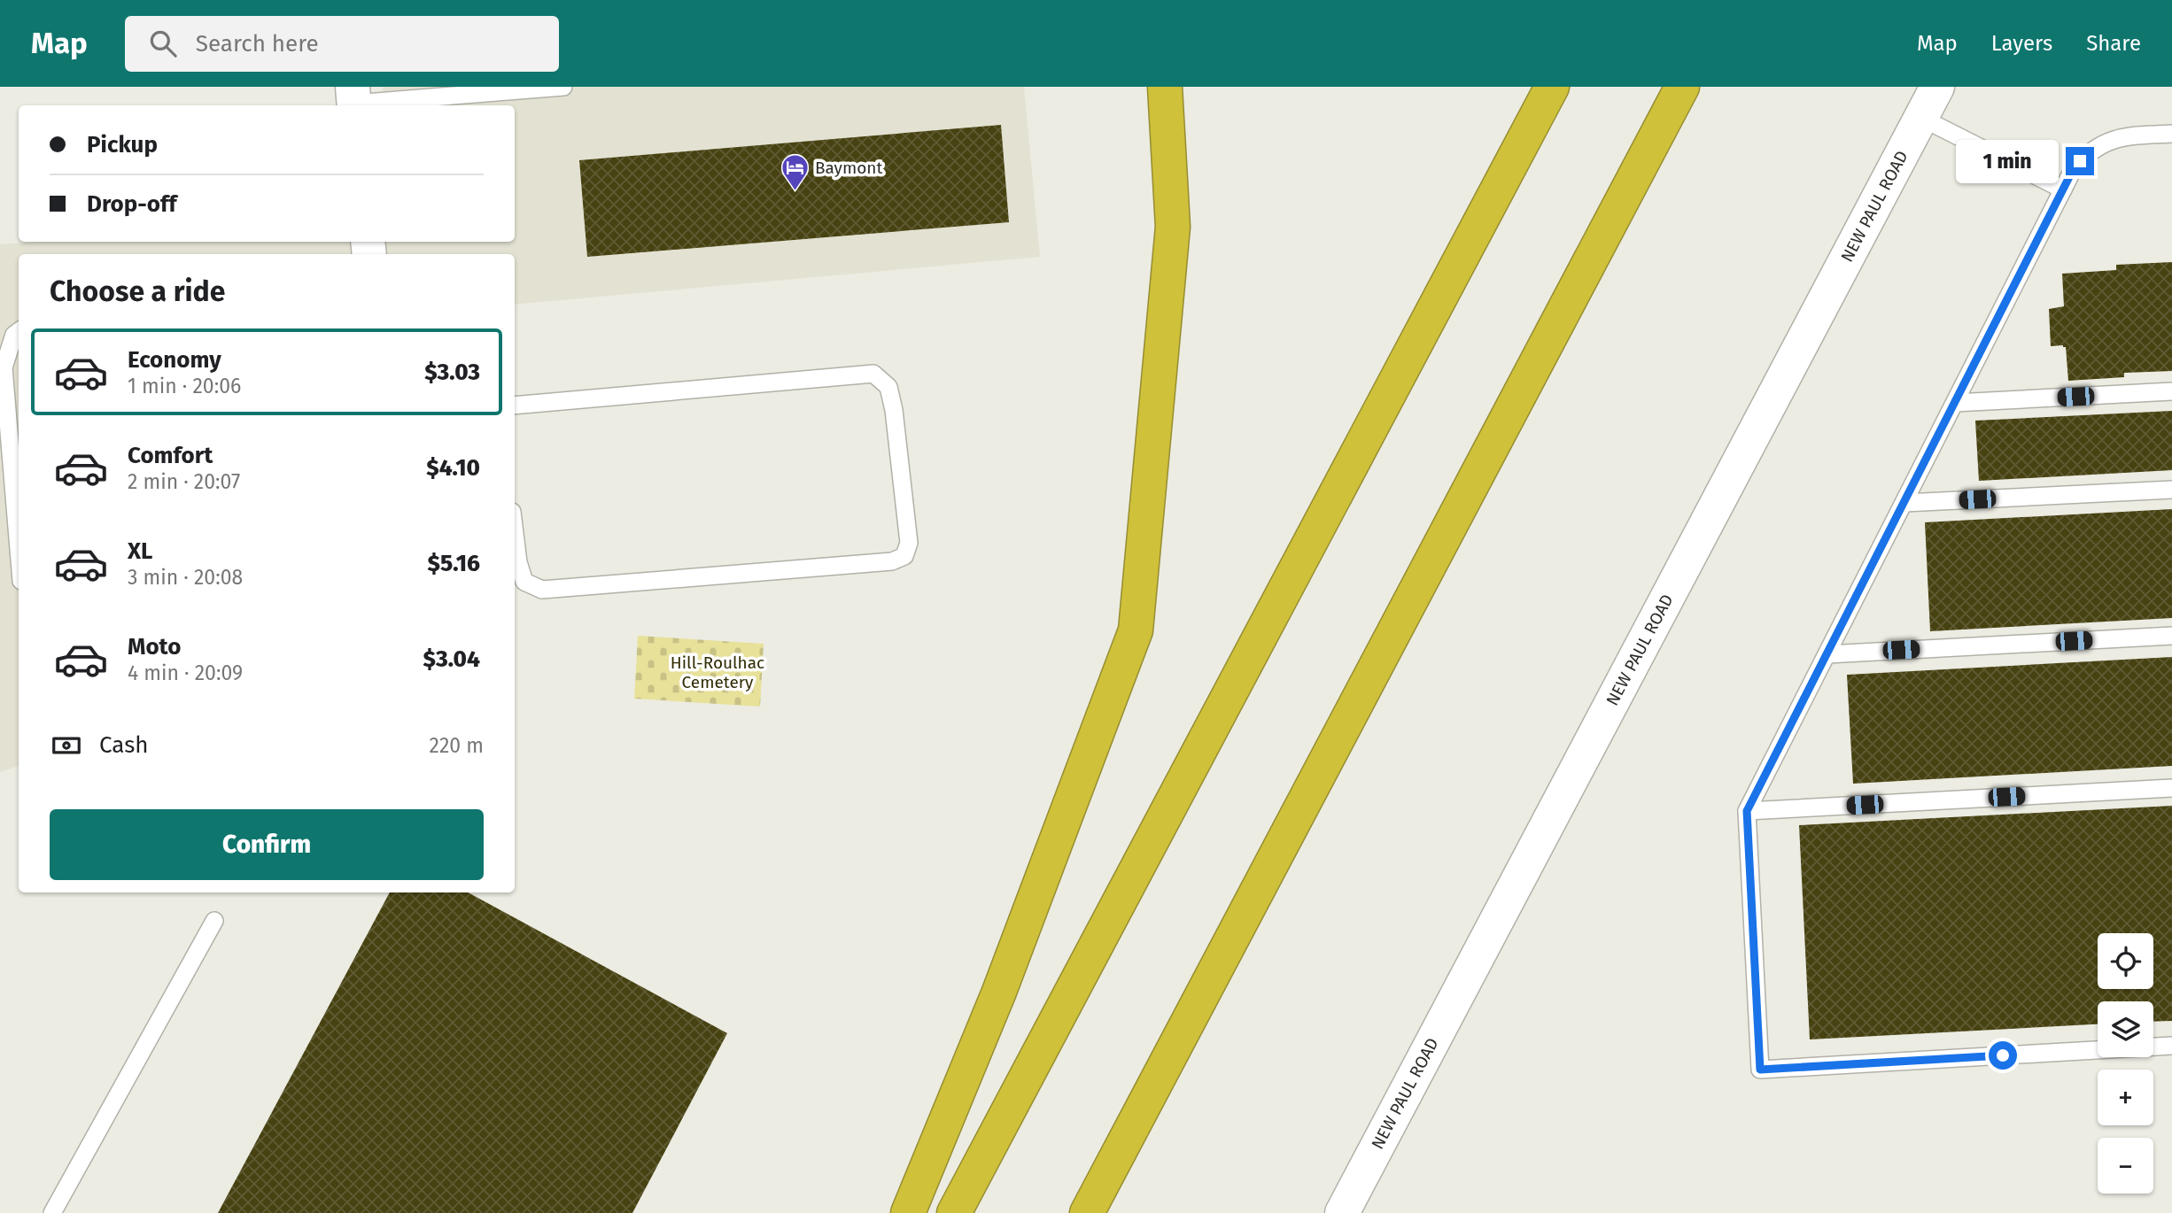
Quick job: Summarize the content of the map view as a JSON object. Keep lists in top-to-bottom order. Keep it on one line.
{"streets":{"street":["NEW PAUL ROAD"]},"parks":["Hill-Roulhac Cemetery"],"places":{"hotel":["Baymont"]},"page":{"header":"Map","search":"Search here","nav":["Map","Layers","Share"],"banner":["Pickup","Drop-off"],"bubble":"1 min","heading":"Choose a ride","list":[{"name":"Economy","note":"1 min · 20:06","value":"$3.03"},{"name":"Comfort","note":"2 min · 20:07","value":"$4.10"},{"name":"XL","note":"3 min · 20:08","value":"$5.16"},{"name":"Moto","note":"4 min · 20:09","value":"$3.04"}],"pay":["Cash","220 m"],"buttons":"Confirm","map_buttons":["+","−"]}}
